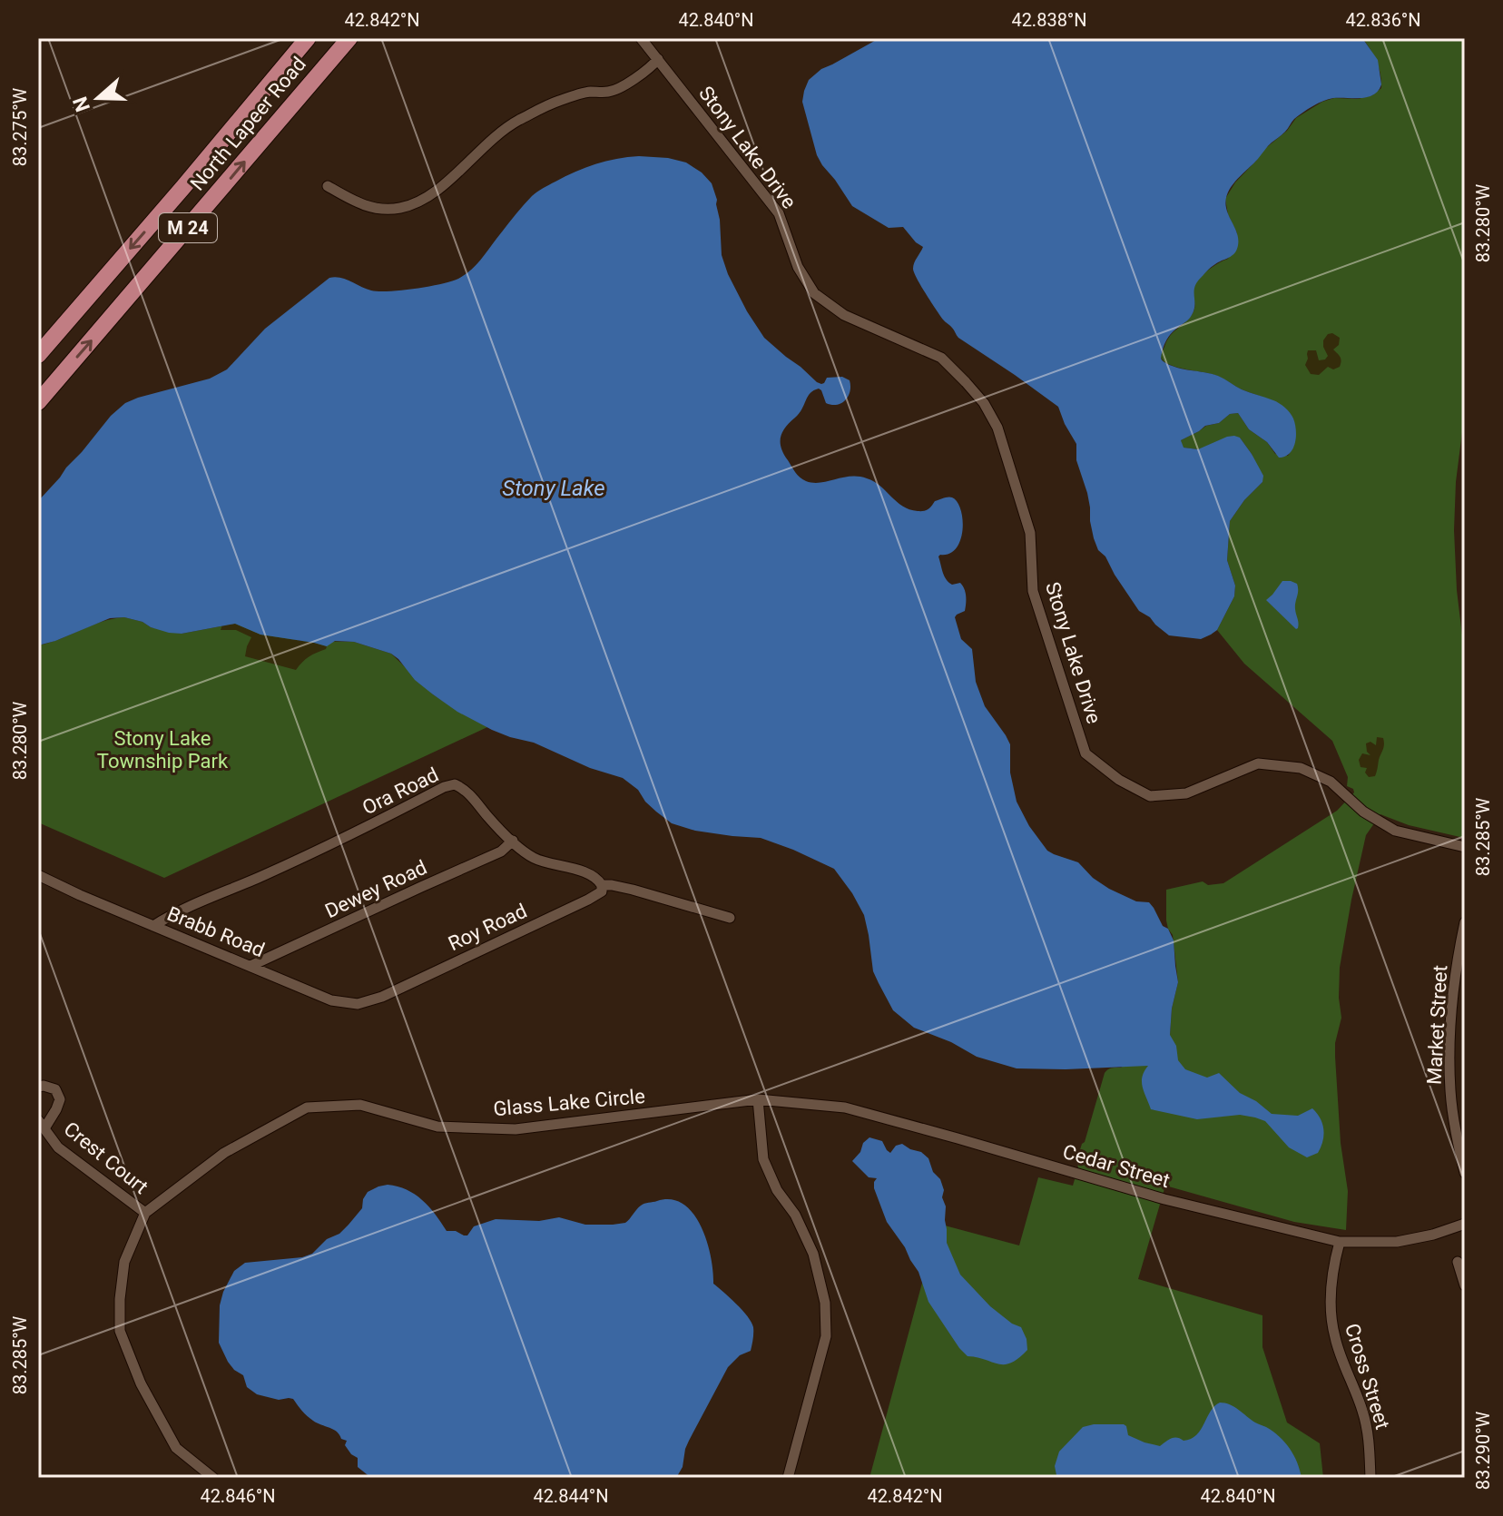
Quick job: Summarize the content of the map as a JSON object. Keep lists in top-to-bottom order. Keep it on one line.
{"streets":{"main road":["North Lapeer Road","M 24"],"street":["Stony Lake Drive","Ora Road","Dewey Road","Roy Road","Brabb Road","Market Street","Glass Lake Circle","Crest Court","Cedar Street","Cross Street"]},"crossings":[["Ora Road","Dewey Road"],["Ora Road","Roy Road"],["Ora Road","Brabb Road"],["Dewey Road","Brabb Road"],["Roy Road","Brabb Road"],["Glass Lake Circle","Crest Court"],["Glass Lake Circle","Cedar Street"],["Cedar Street","Cross Street"]],"water":["Stony Lake"],"parks":["Stony Lake Township Park"],"north":"left","coordinates":["42.842°N","42.840°N","42.838°N","42.836°N","83.275°W","83.280°W","83.285°W","83.290°W","42.846°N","42.844°N"]}
